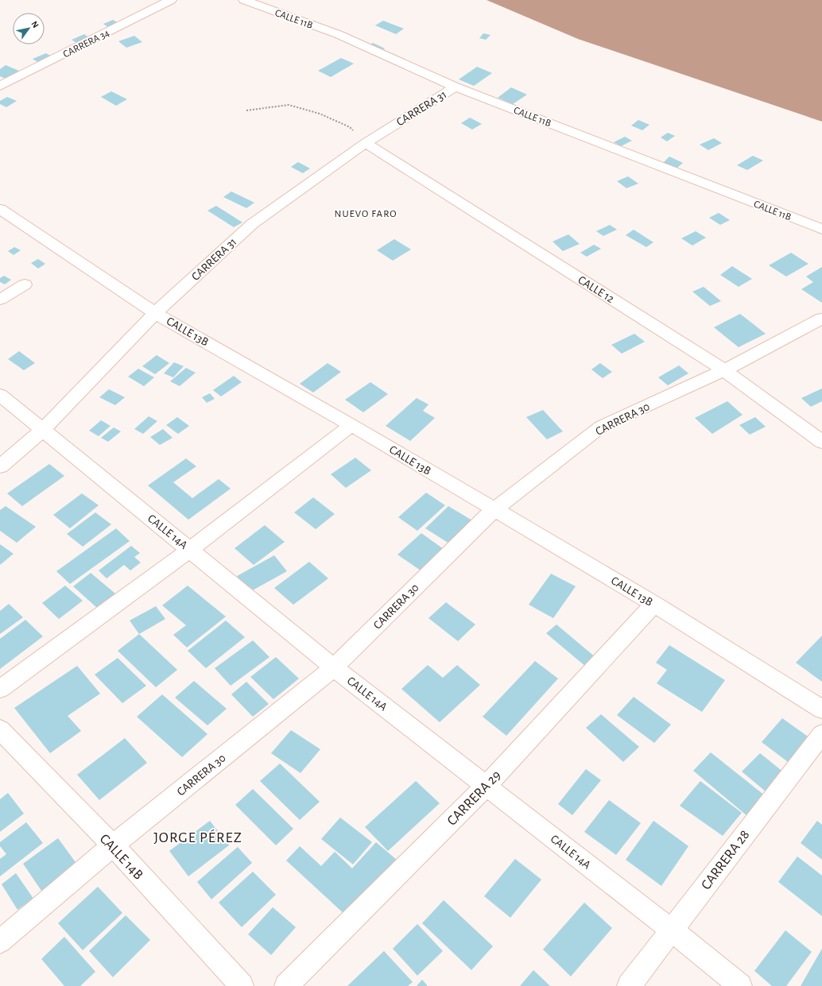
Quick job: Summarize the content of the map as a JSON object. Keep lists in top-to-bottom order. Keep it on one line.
{"streets":{"street":["CALLE 11B","CARRERA 34","CARRERA 31","CALLE 12","CALLE 13B","CARRERA 30","CALLE 14A","CARRERA 29","CALLE 14B","CARRERA 28"]},"crossings":[["CALLE 11B","CARRERA 31"],["CARRERA 31","CALLE 12"],["CARRERA 31","CALLE 13B"],["CARRERA 31","CALLE 14A"],["CALLE 12","CARRERA 30"],["CALLE 13B","CARRERA 30"],["CALLE 13B","CARRERA 29"],["CARRERA 30","CALLE 14A"],["CARRERA 30","CALLE 14B"],["CALLE 14A","CARRERA 29"],["CALLE 14A","CARRERA 28"]],"districts":["NUEVO FARO","JORGE PÉREZ"],"north":"top right"}
